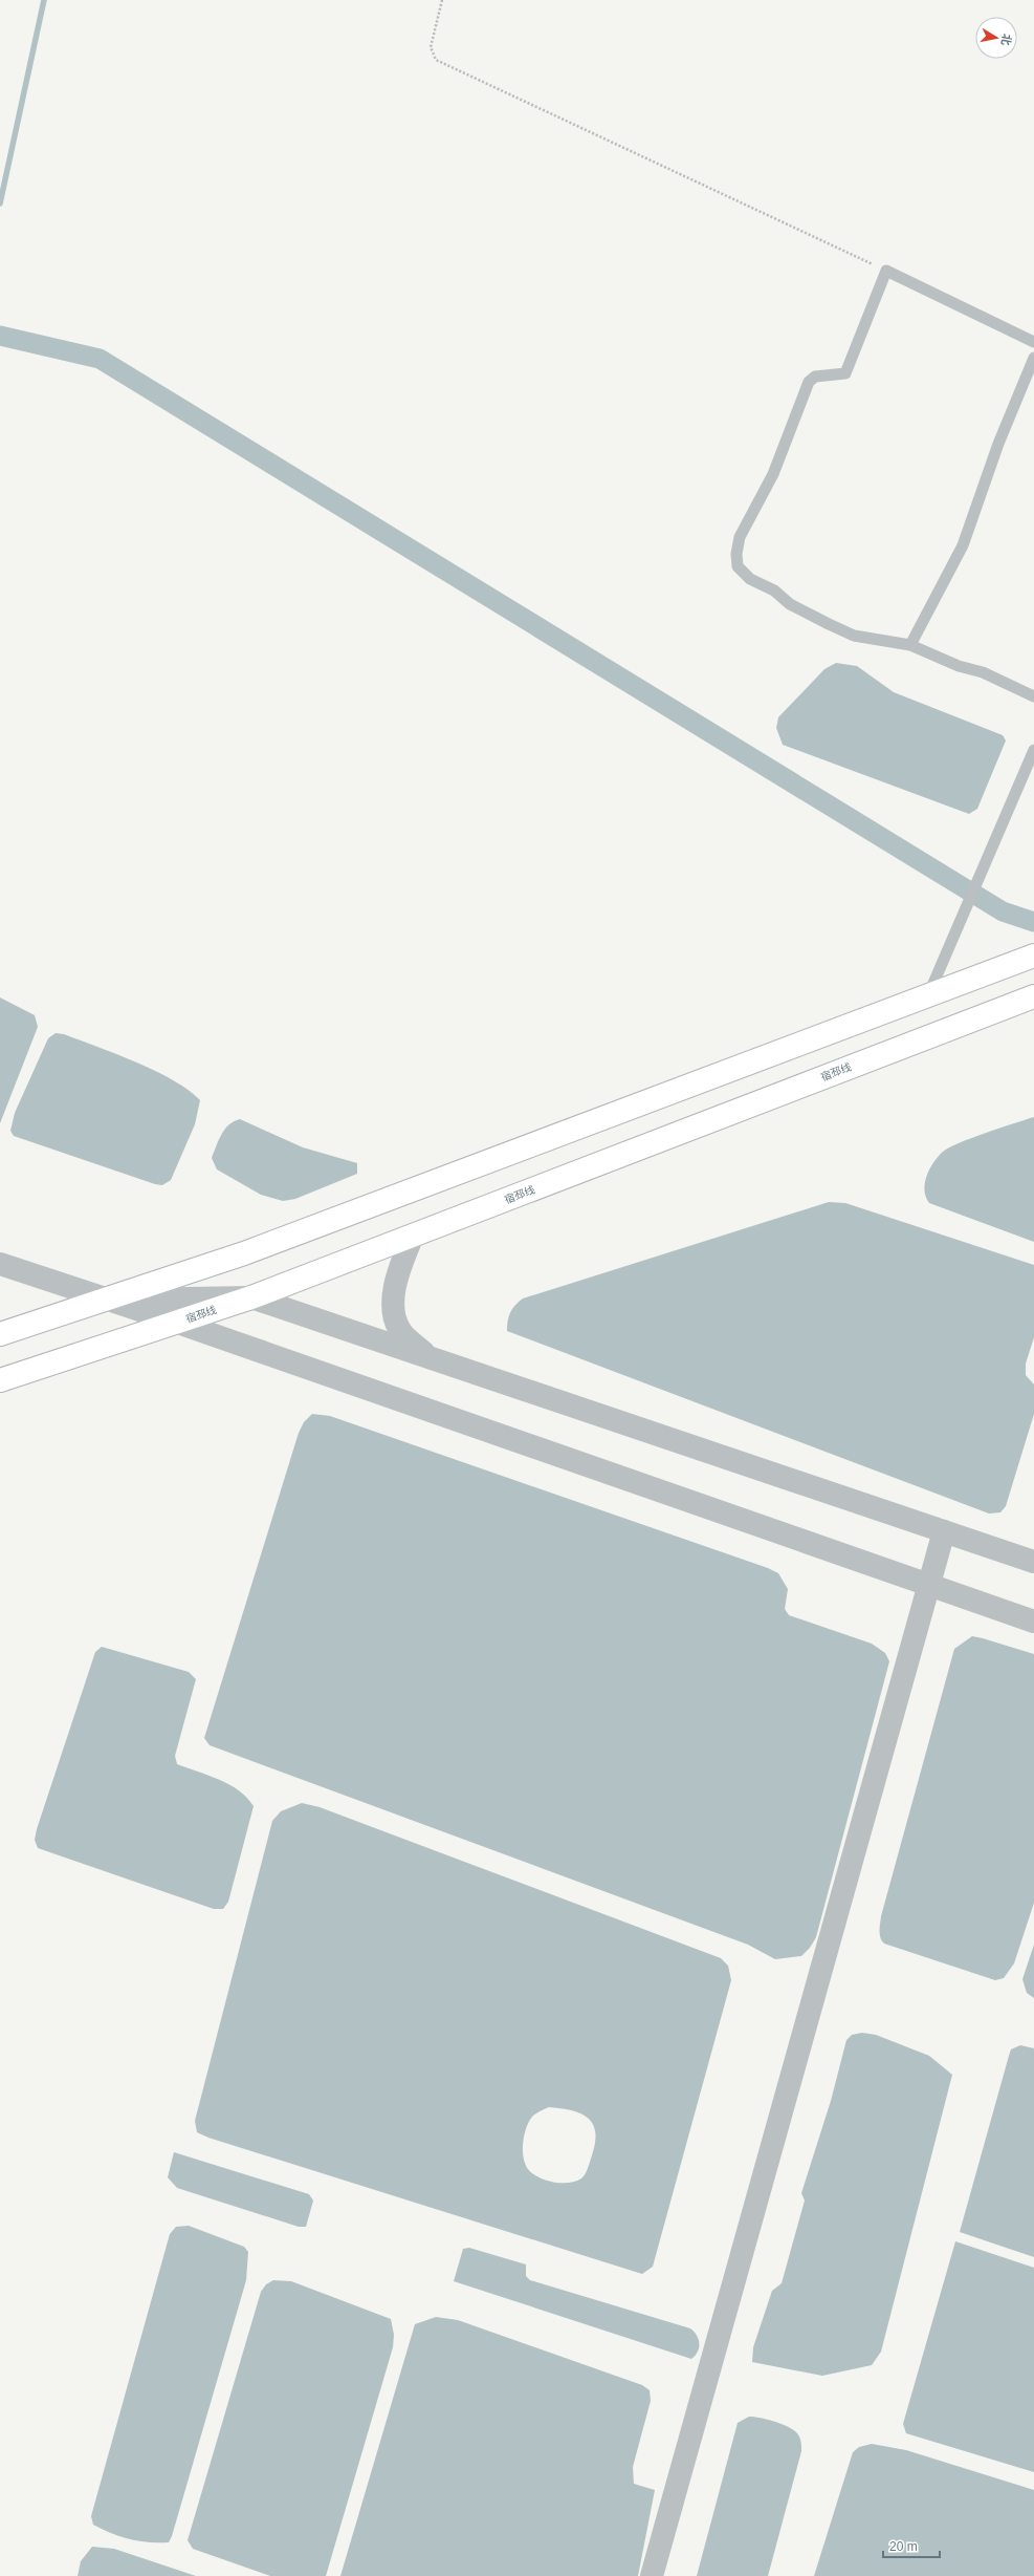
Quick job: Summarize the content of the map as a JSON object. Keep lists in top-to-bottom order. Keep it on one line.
{"streets":{"main road":["宿邳线"]},"scale_bar":"20 m","north":"right"}
